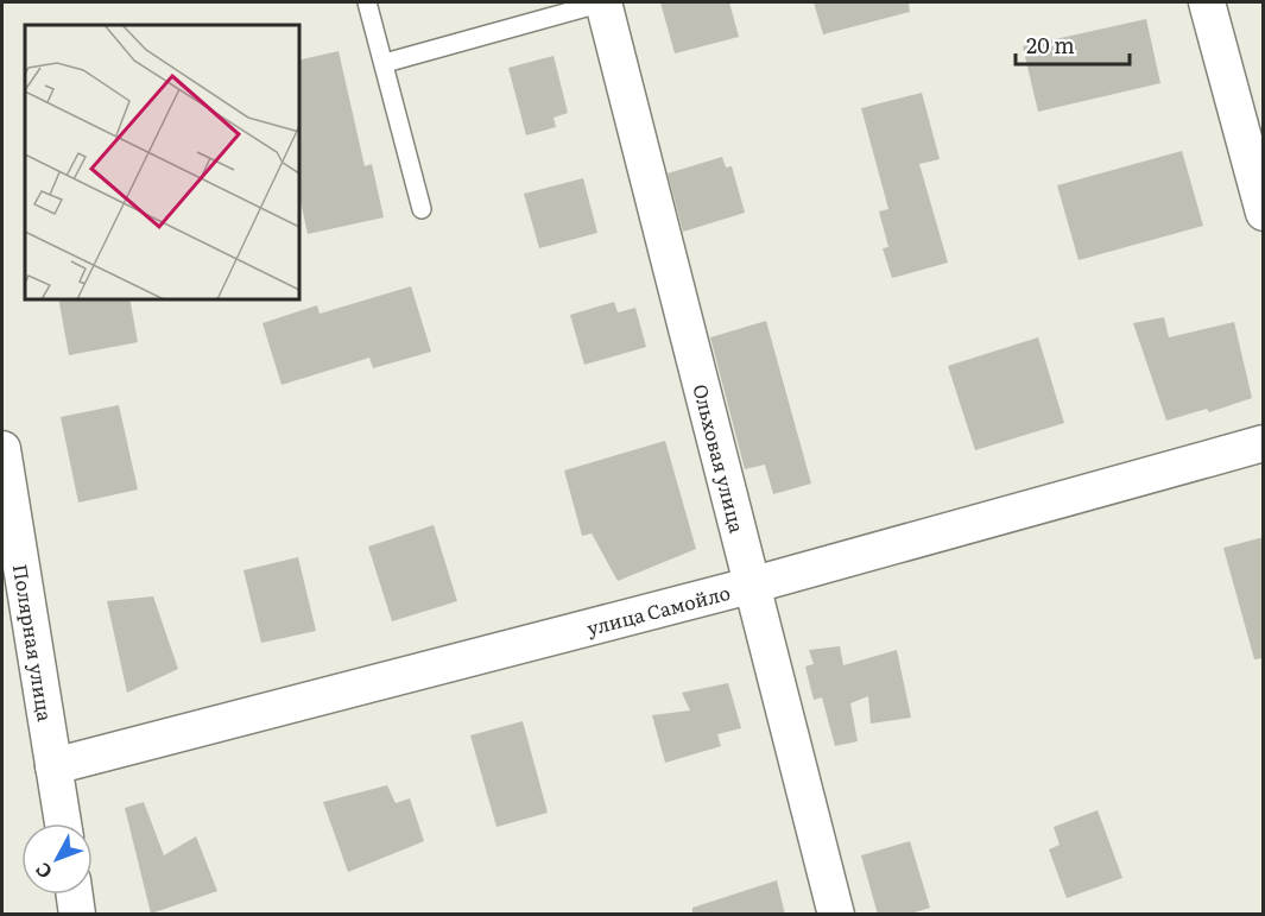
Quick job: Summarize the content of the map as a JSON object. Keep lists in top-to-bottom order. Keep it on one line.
{"streets":{"street":["Ольховая улица","улица Самойло","Полярная улица"]},"crossings":[["Ольховая улица","улица Самойло"],["улица Самойло","Полярная улица"]],"scale_bar":"20 m","north":"bottom left"}
